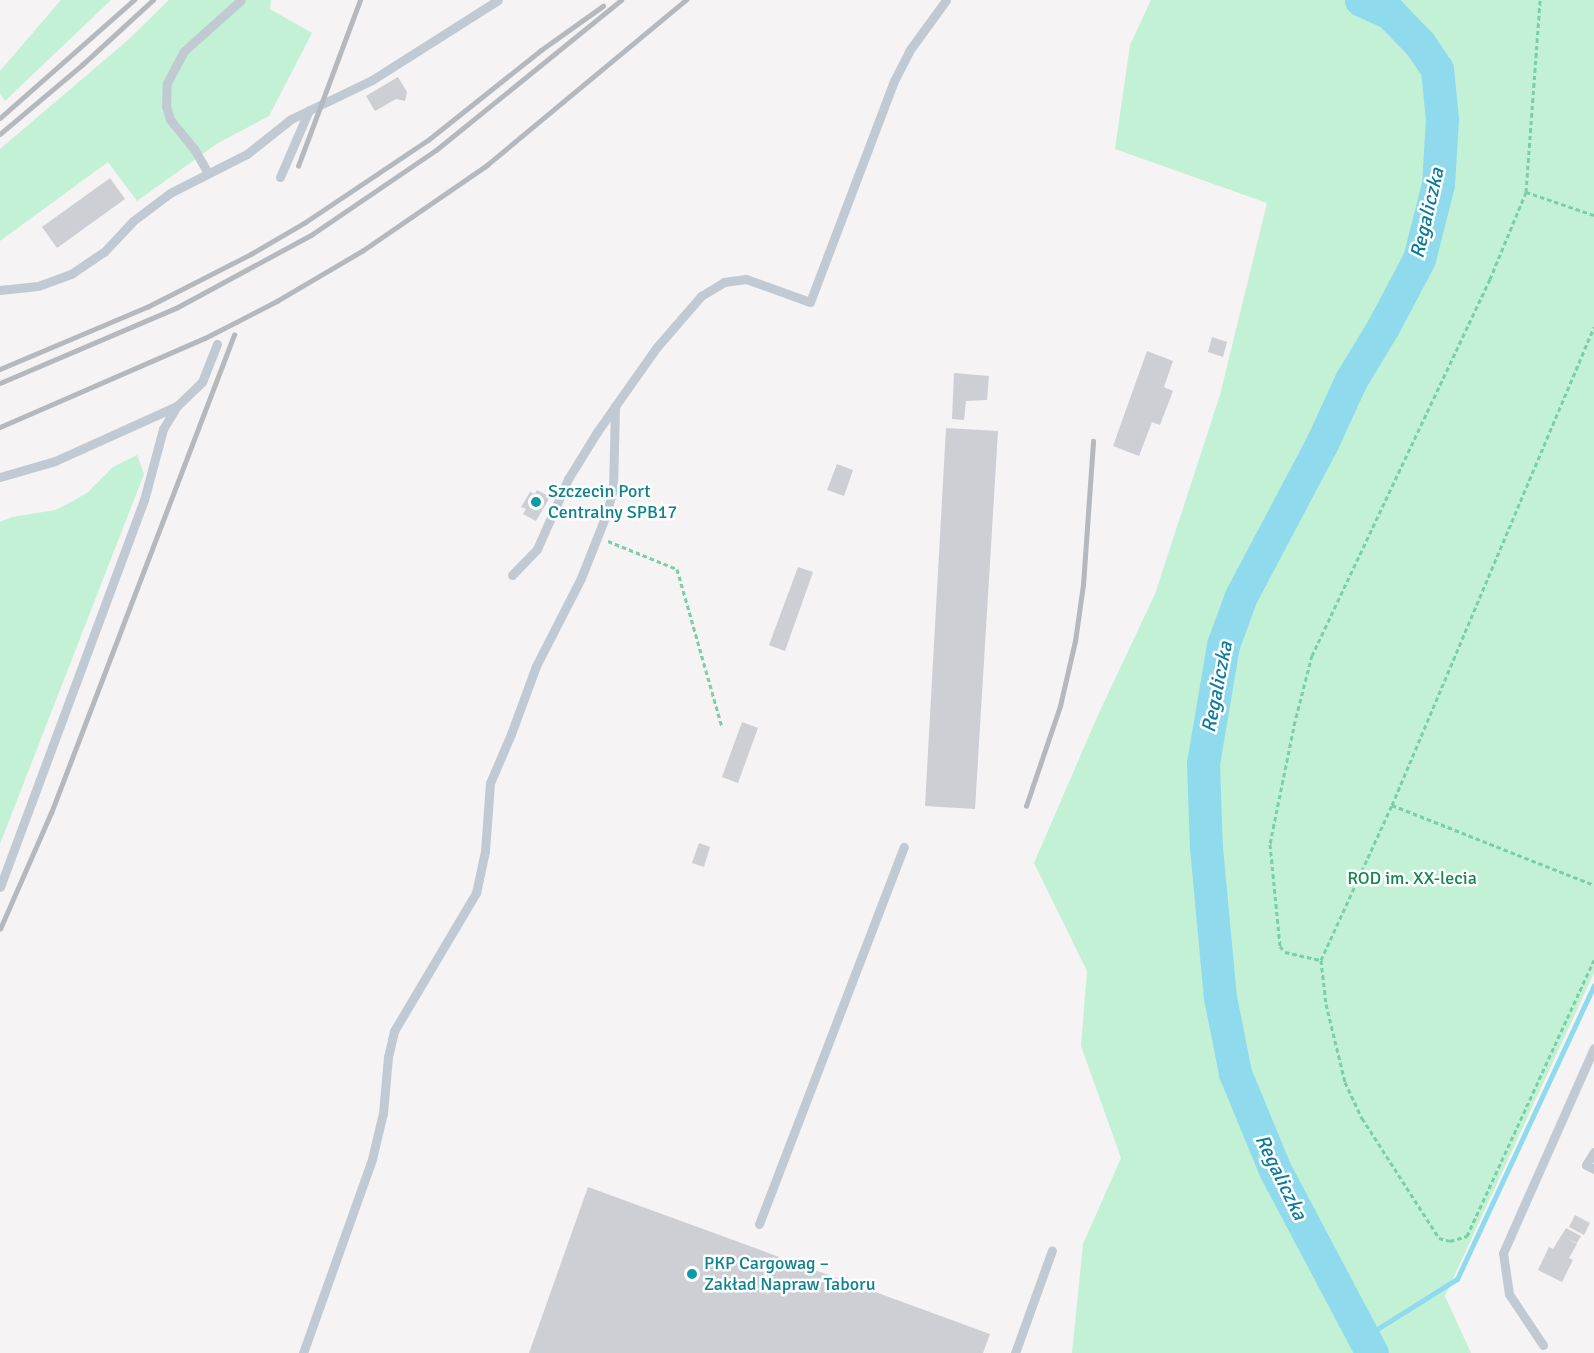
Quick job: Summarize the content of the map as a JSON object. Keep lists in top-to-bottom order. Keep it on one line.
{"water":["Regaliczka"],"parks":["ROD im. XX-lecia"],"places":["Szczecin Port Centralny SPB17","PKP Cargowag – Zakład Napraw Taboru"]}
